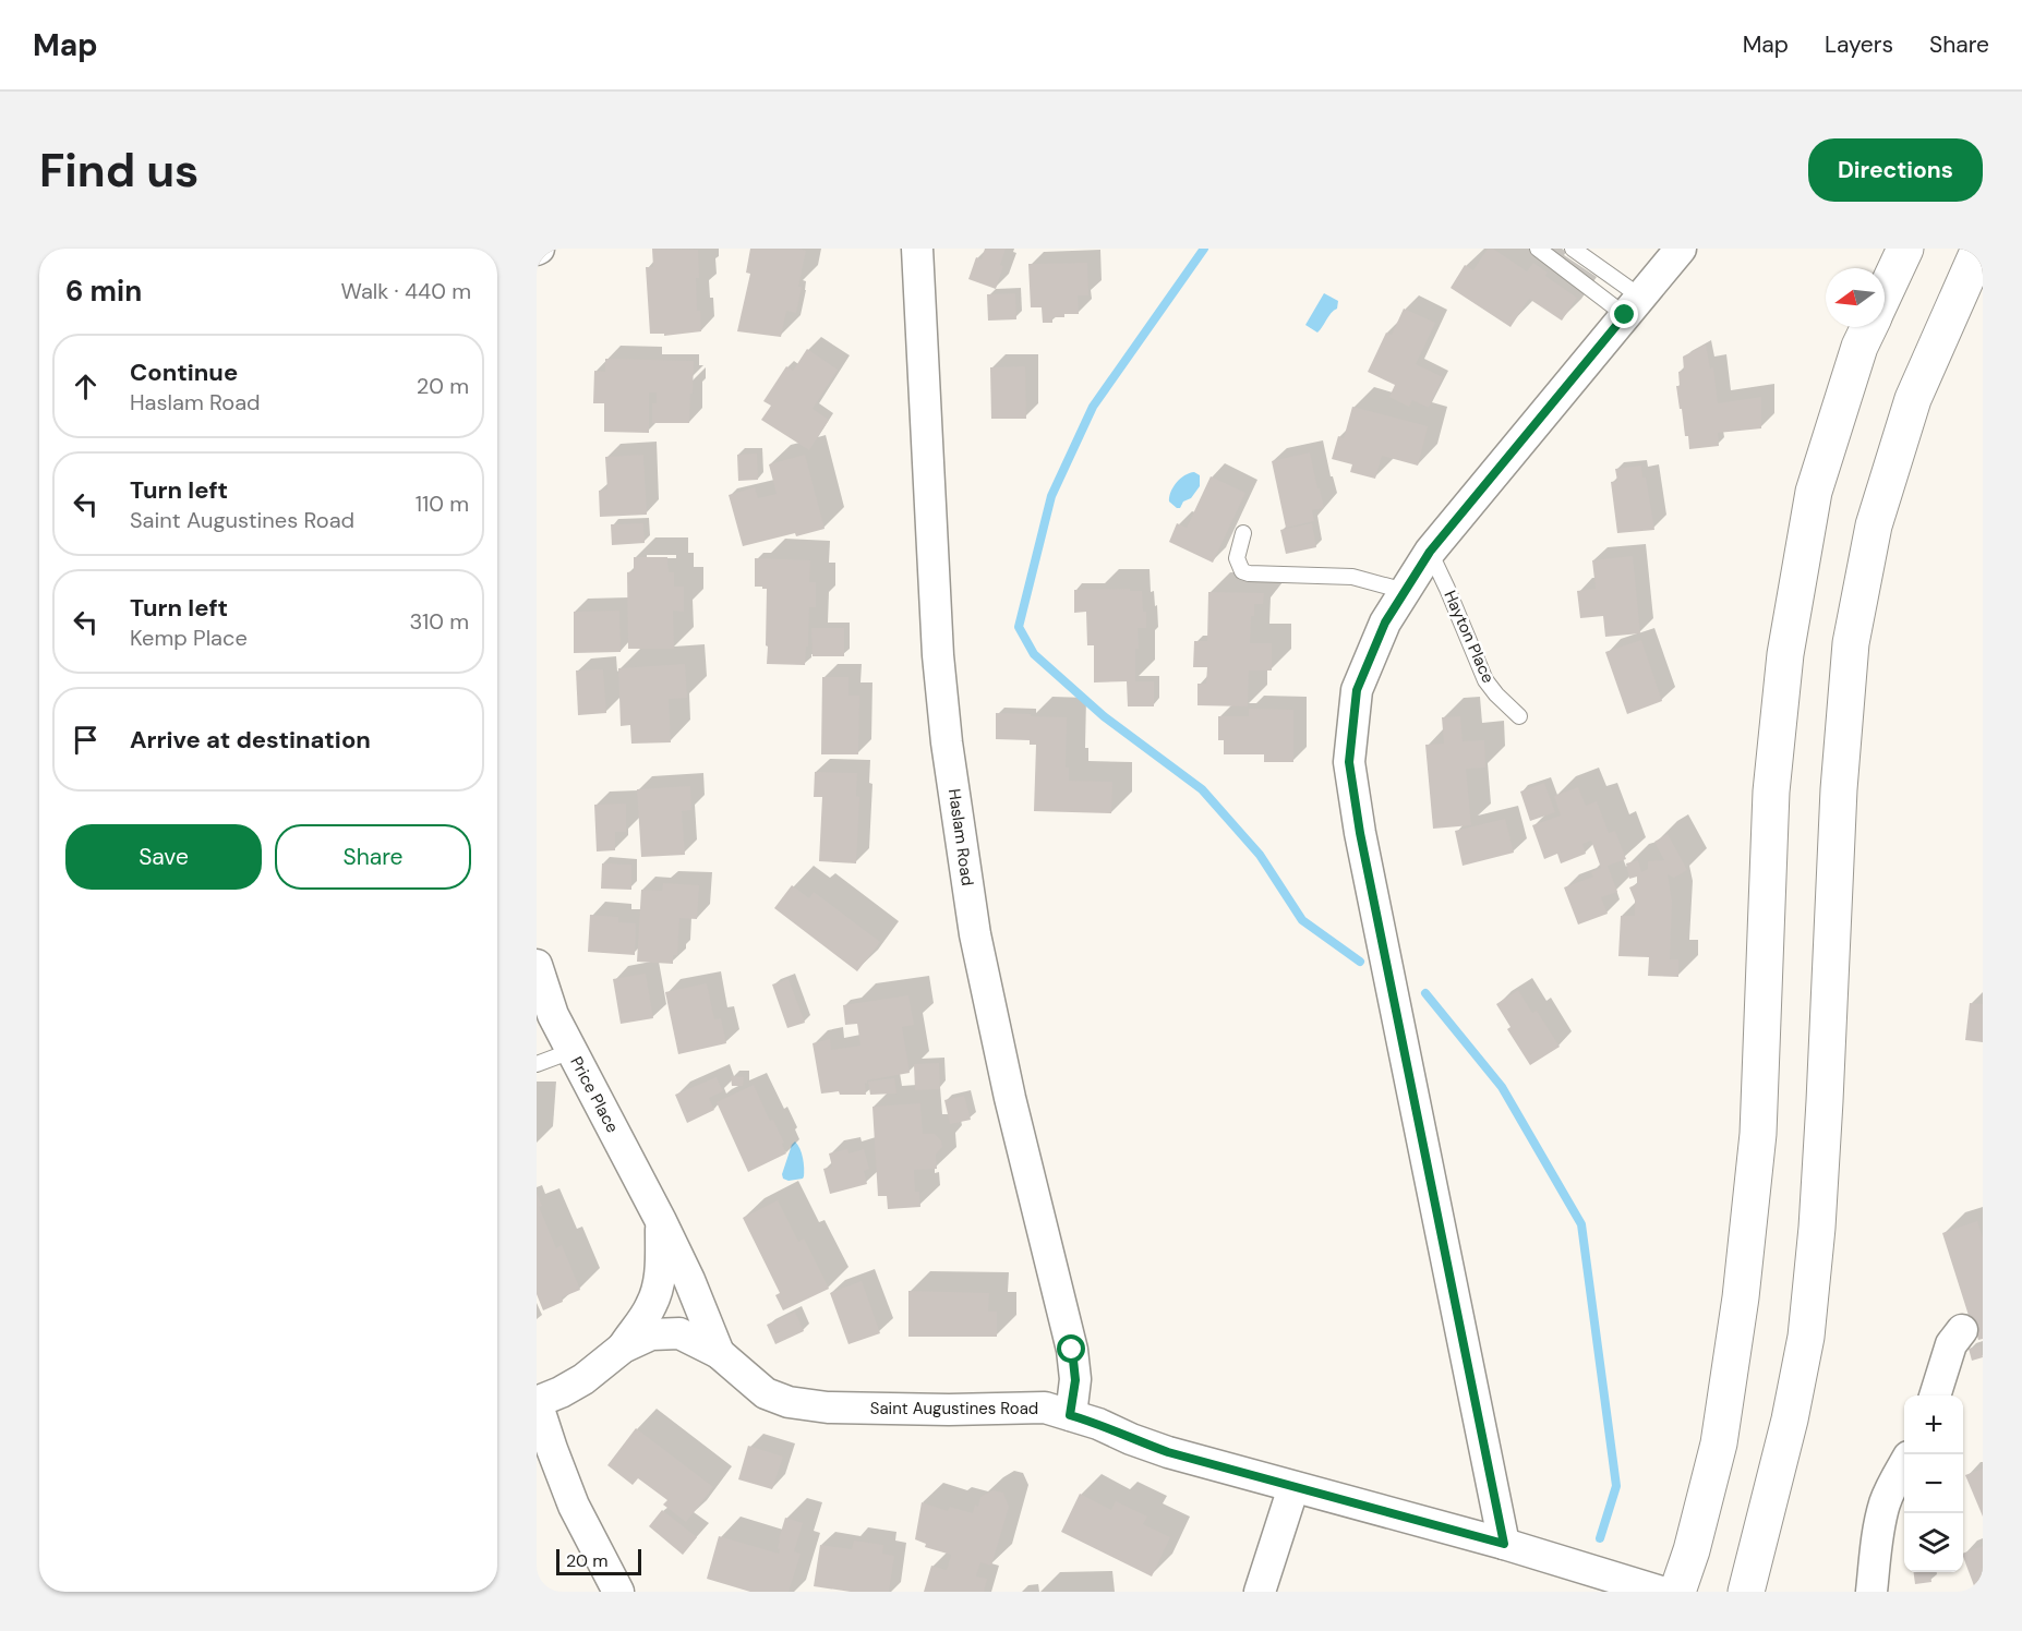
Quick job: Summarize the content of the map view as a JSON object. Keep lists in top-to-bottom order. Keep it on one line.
{"streets":{"street":["Haslam Road","Price Place","Saint Augustines Road"],"lane":["Hayton Place"]},"crossings":[["Haslam Road","Saint Augustines Road"],["Price Place","Saint Augustines Road"]],"scale_bar":"20 m","north":"left","page":{"header":"Map","nav":["Map","Layers","Share"],"buttons":["Directions",["Save","Share"]],"title":"Find us","heading":["6 min","Walk · 440 m"],"list":[["Continue","Haslam Road","20 m"],["Turn left","Saint Augustines Road","110 m"],["Turn left","Kemp Place","310 m"],"Arrive at destination"],"map_buttons":["+","−"],"scale":"20 m"}}
